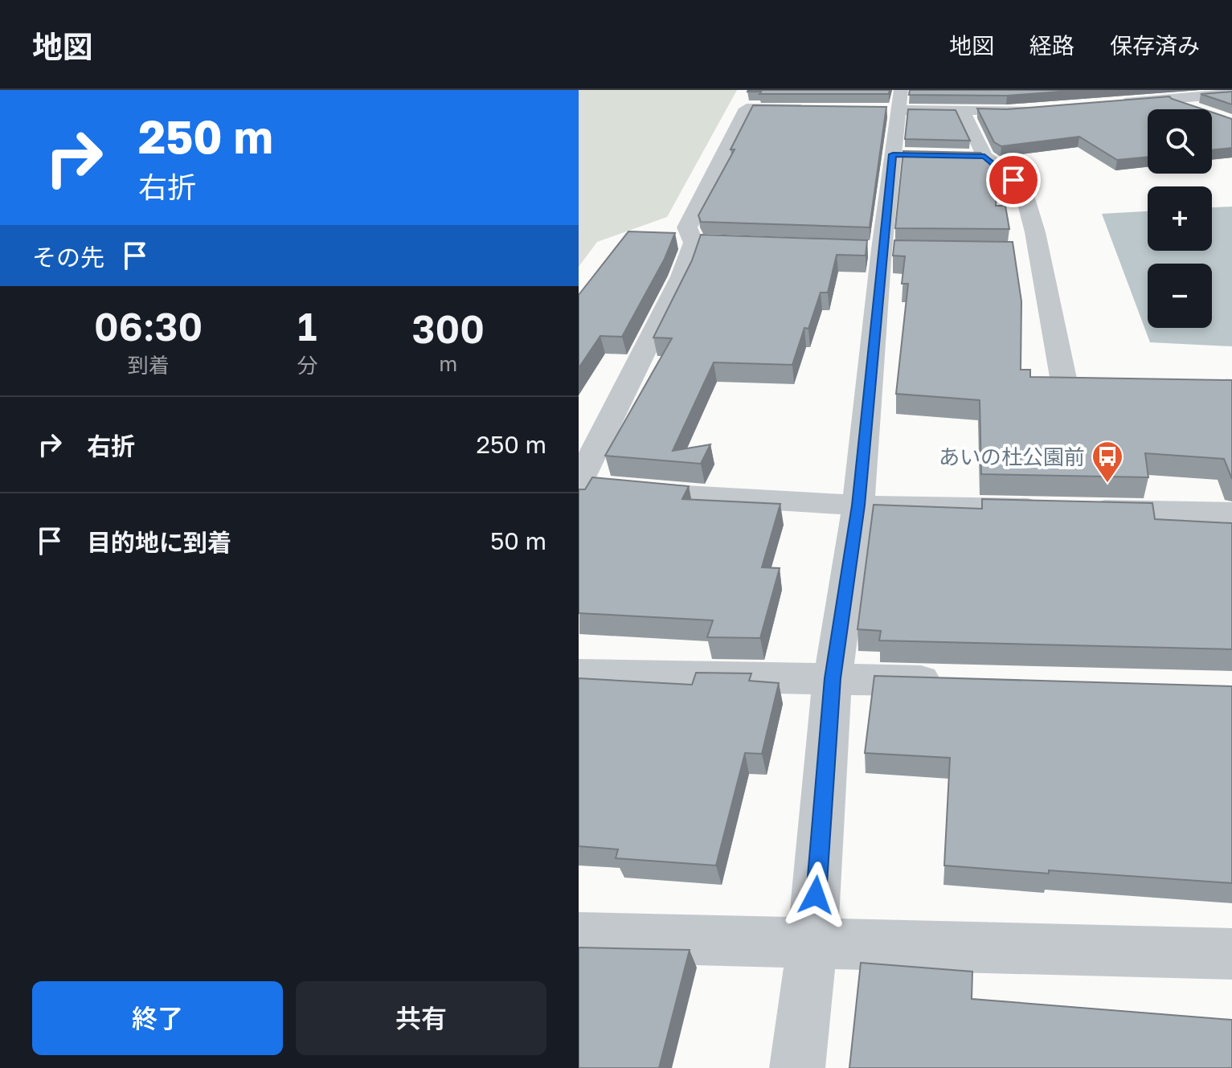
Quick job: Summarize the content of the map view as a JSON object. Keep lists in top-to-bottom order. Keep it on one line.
{"places":{"bus stop":["あいの杜公園前"]},"page":{"header":"地図","nav":["地図","経路","保存済み"],"turn":["250 m","右折"],"map_buttons":["+","−"],"then":"その先","eta":["06:30","到着","1","分","300","m"],"list":[{"name":"右折","value":"250 m"},{"name":"目的地に到着","value":"50 m"}],"buttons":["終了","共有"]}}
